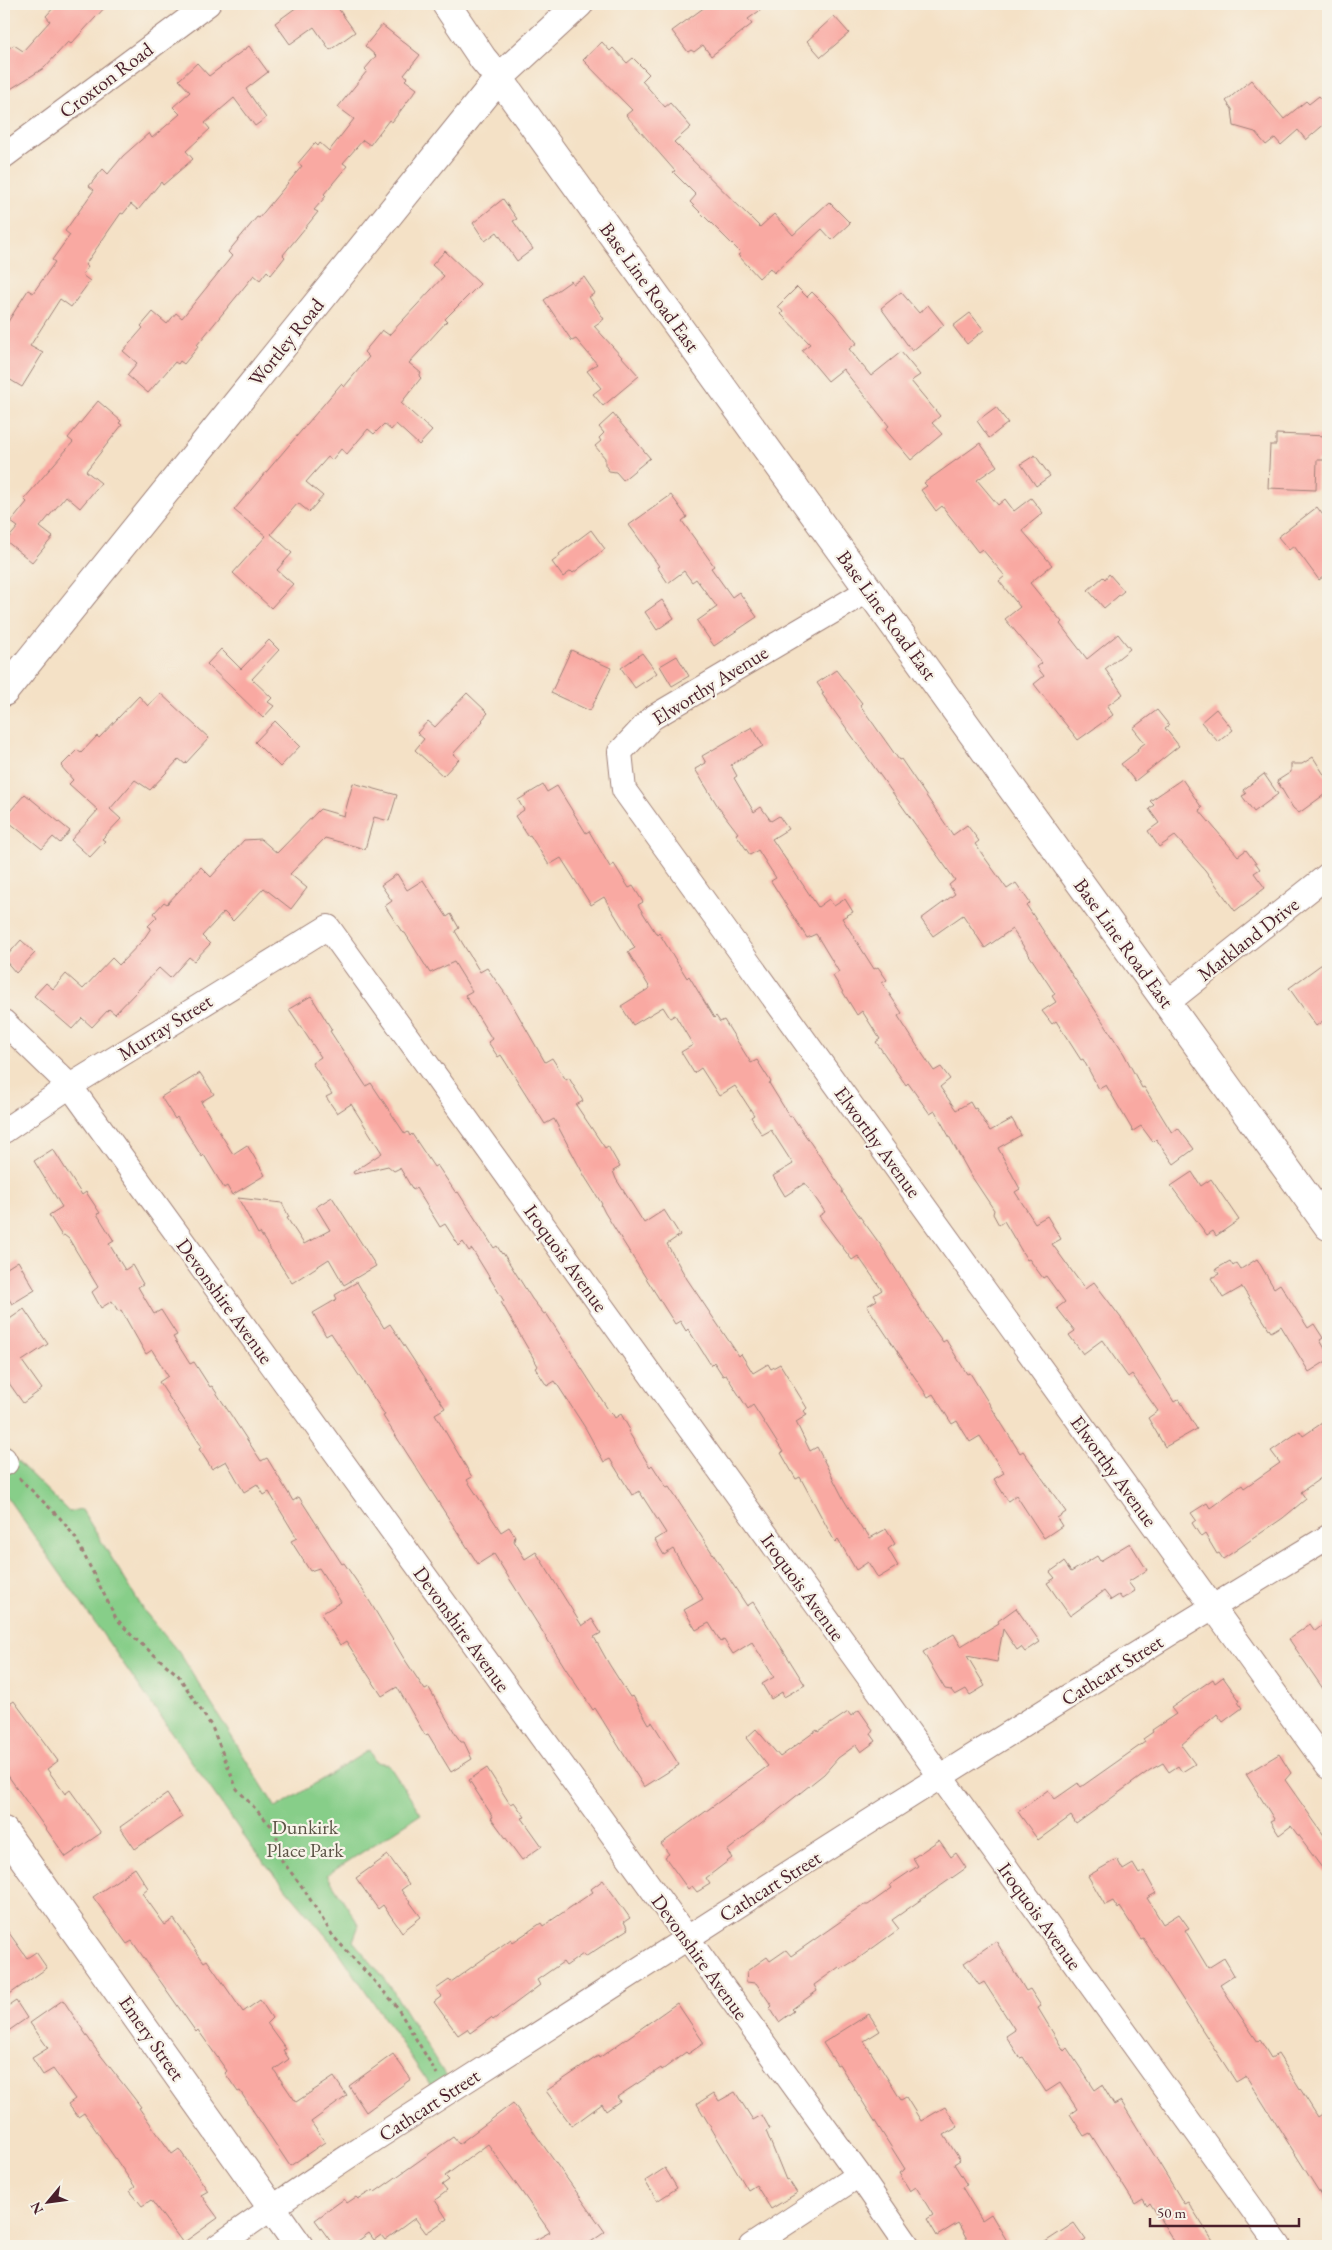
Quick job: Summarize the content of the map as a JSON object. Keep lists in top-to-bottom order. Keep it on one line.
{"streets":{"street":["Croxton Road","Base Line Road East","Wortley Road","Elworthy Avenue","Markland Drive","Murray Street","Iroquois Avenue","Devonshire Avenue","Cathcart Street","Emery Street"]},"crossings":[["Base Line Road East","Wortley Road"],["Base Line Road East","Elworthy Avenue"],["Base Line Road East","Markland Drive"],["Elworthy Avenue","Cathcart Street"],["Murray Street","Iroquois Avenue"],["Murray Street","Devonshire Avenue"],["Iroquois Avenue","Cathcart Street"],["Devonshire Avenue","Cathcart Street"],["Cathcart Street","Emery Street"]],"parks":["Dunkirk Place Park"],"scale_bar":"50 m","north":"bottom left"}
